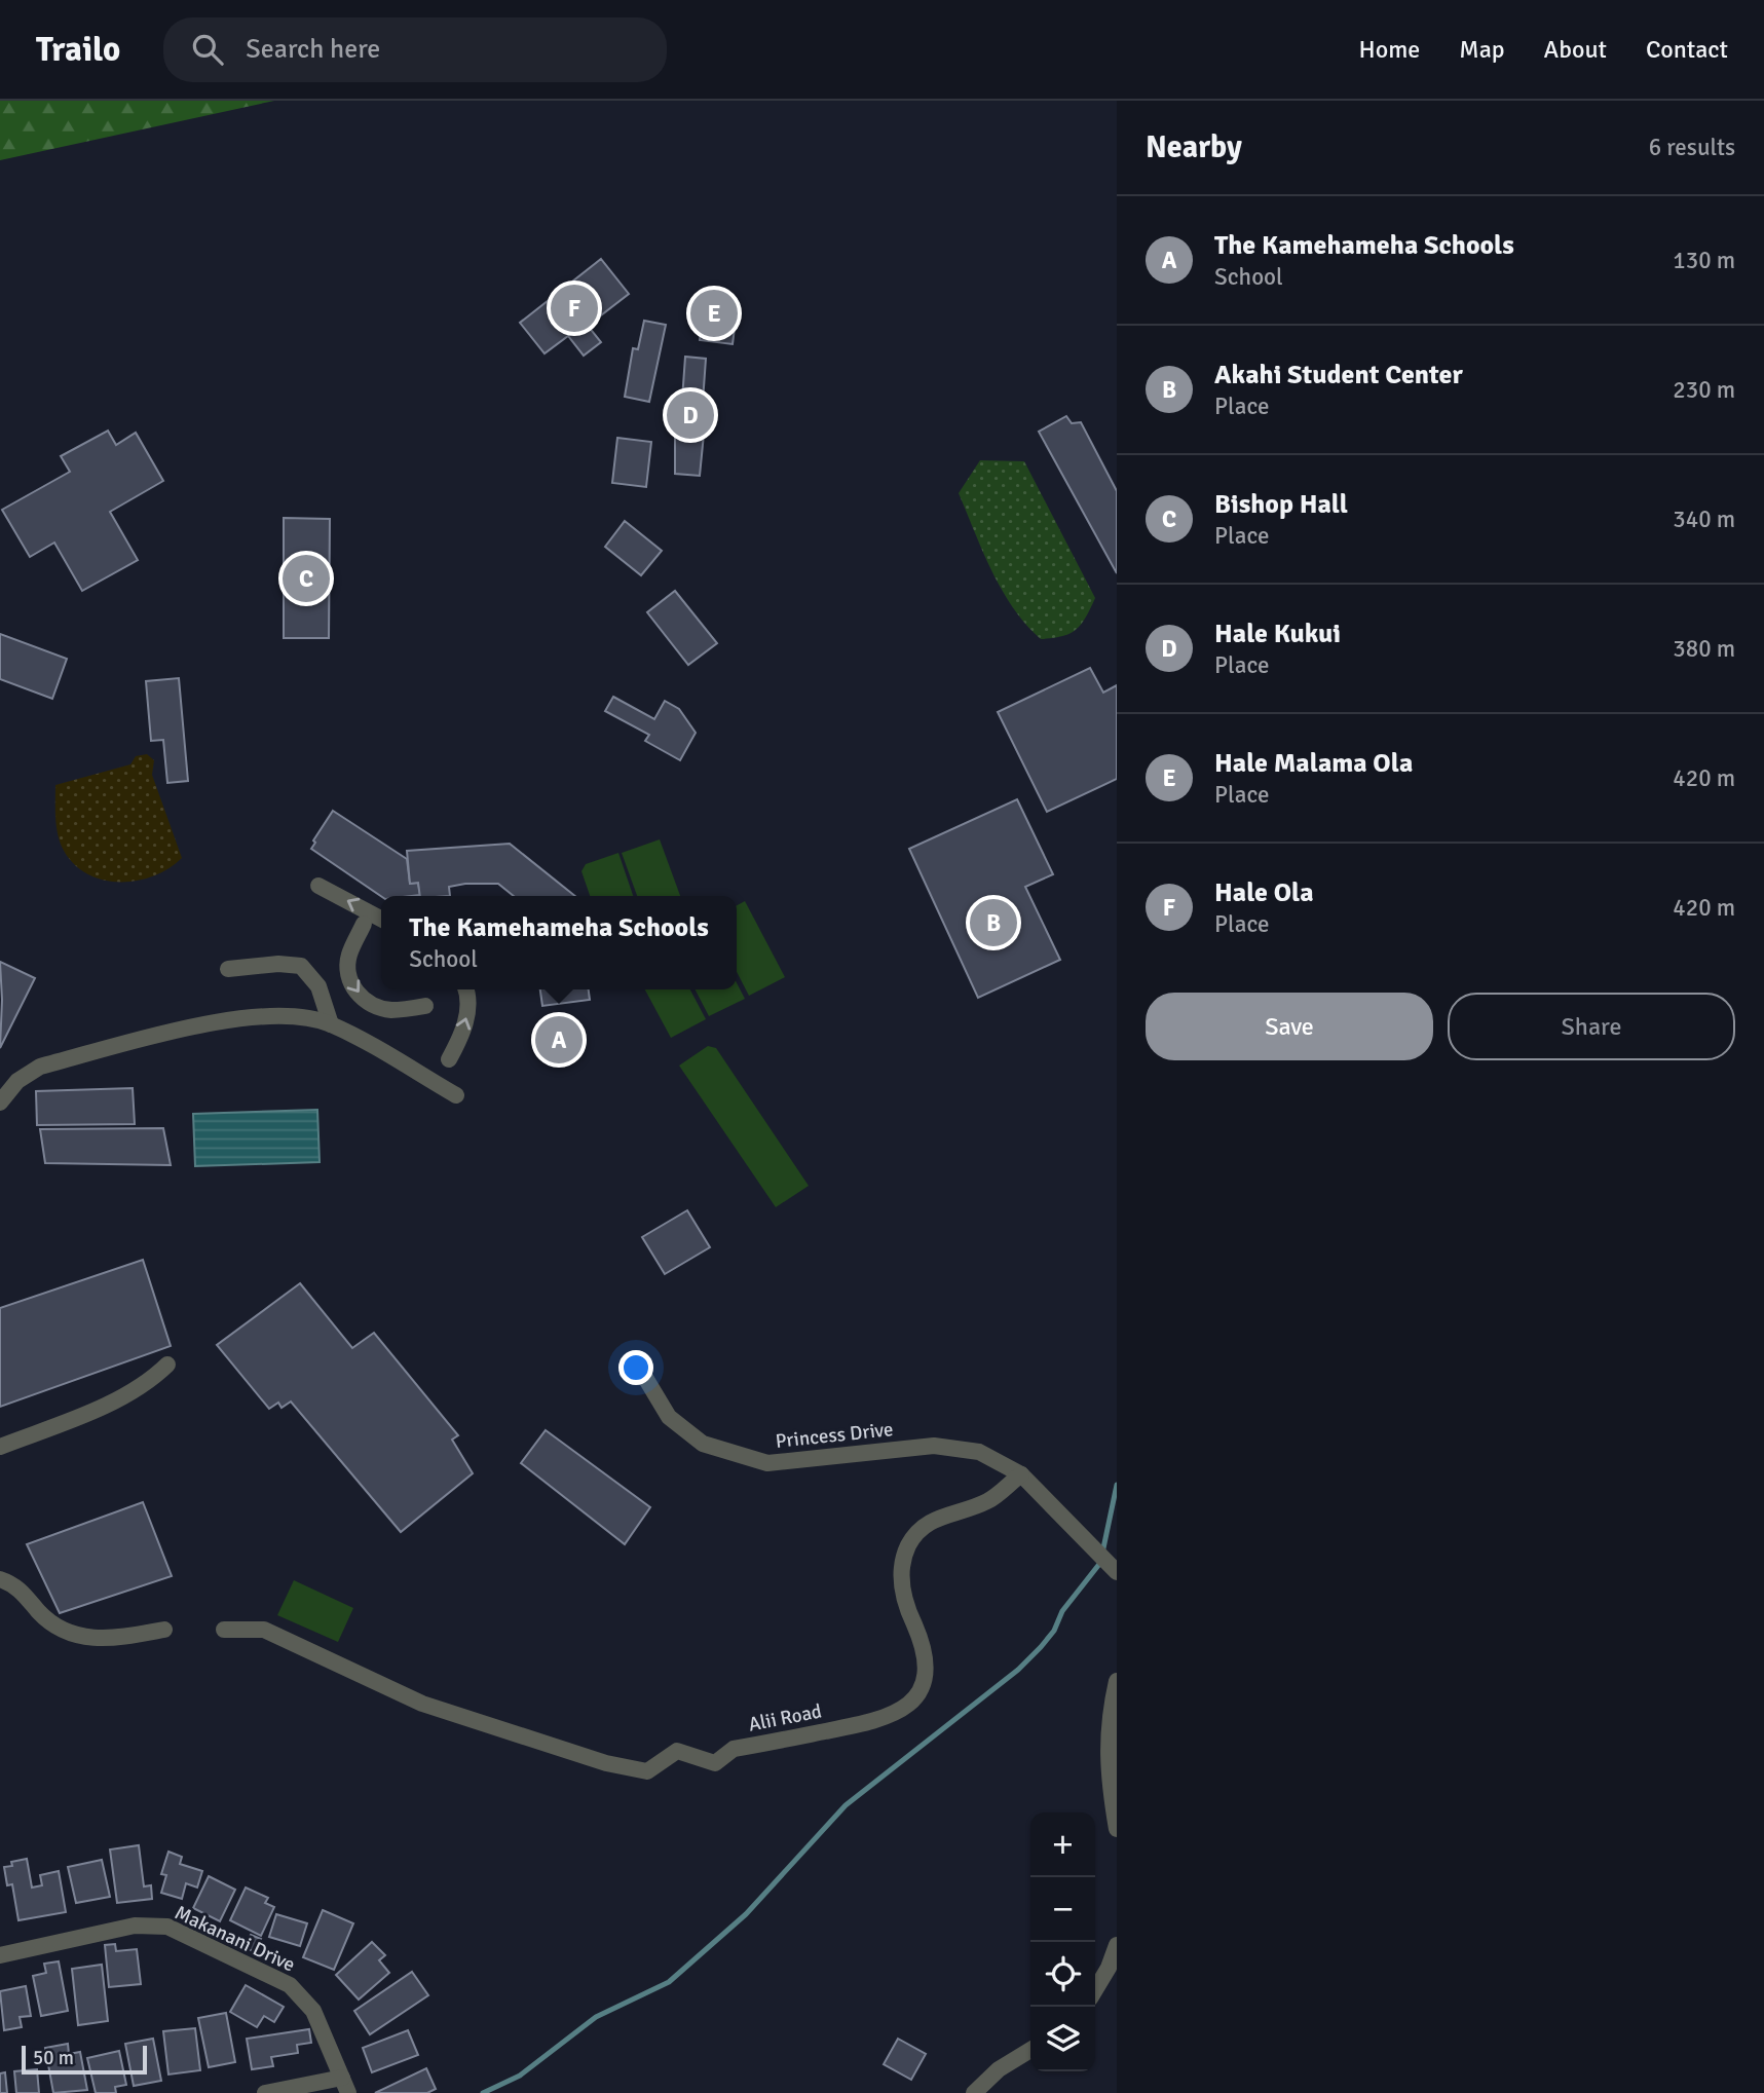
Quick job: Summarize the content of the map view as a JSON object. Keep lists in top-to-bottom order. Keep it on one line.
{"streets":{"street":["Princess Drive","Alii Road","Makanani Drive"]},"crossings":[["Princess Drive","Alii Road"]],"scale_bar":"50 m","page":{"header":"Trailo","search":"Search here","nav":["Home","Map","About","Contact"],"heading":["Nearby","6 results"],"list":[{"mark":"A","name":"The Kamehameha Schools","note":"School","value":"130 m"},{"mark":"B","name":"Akahi Student Center","note":"Place","value":"230 m"},{"mark":"C","name":"Bishop Hall","note":"Place","value":"340 m"},{"mark":"D","name":"Hale Kukui","note":"Place","value":"380 m"},{"mark":"E","name":"Hale Malama Ola","note":"Place","value":"420 m"},{"mark":"F","name":"Hale Ola","note":"Place","value":"420 m"}],"pins":["F","E","D","C","B","A"],"popup":["The Kamehameha Schools","School"],"buttons":["Save","Share"],"map_buttons":["+","−"],"scale":"50 m"}}
